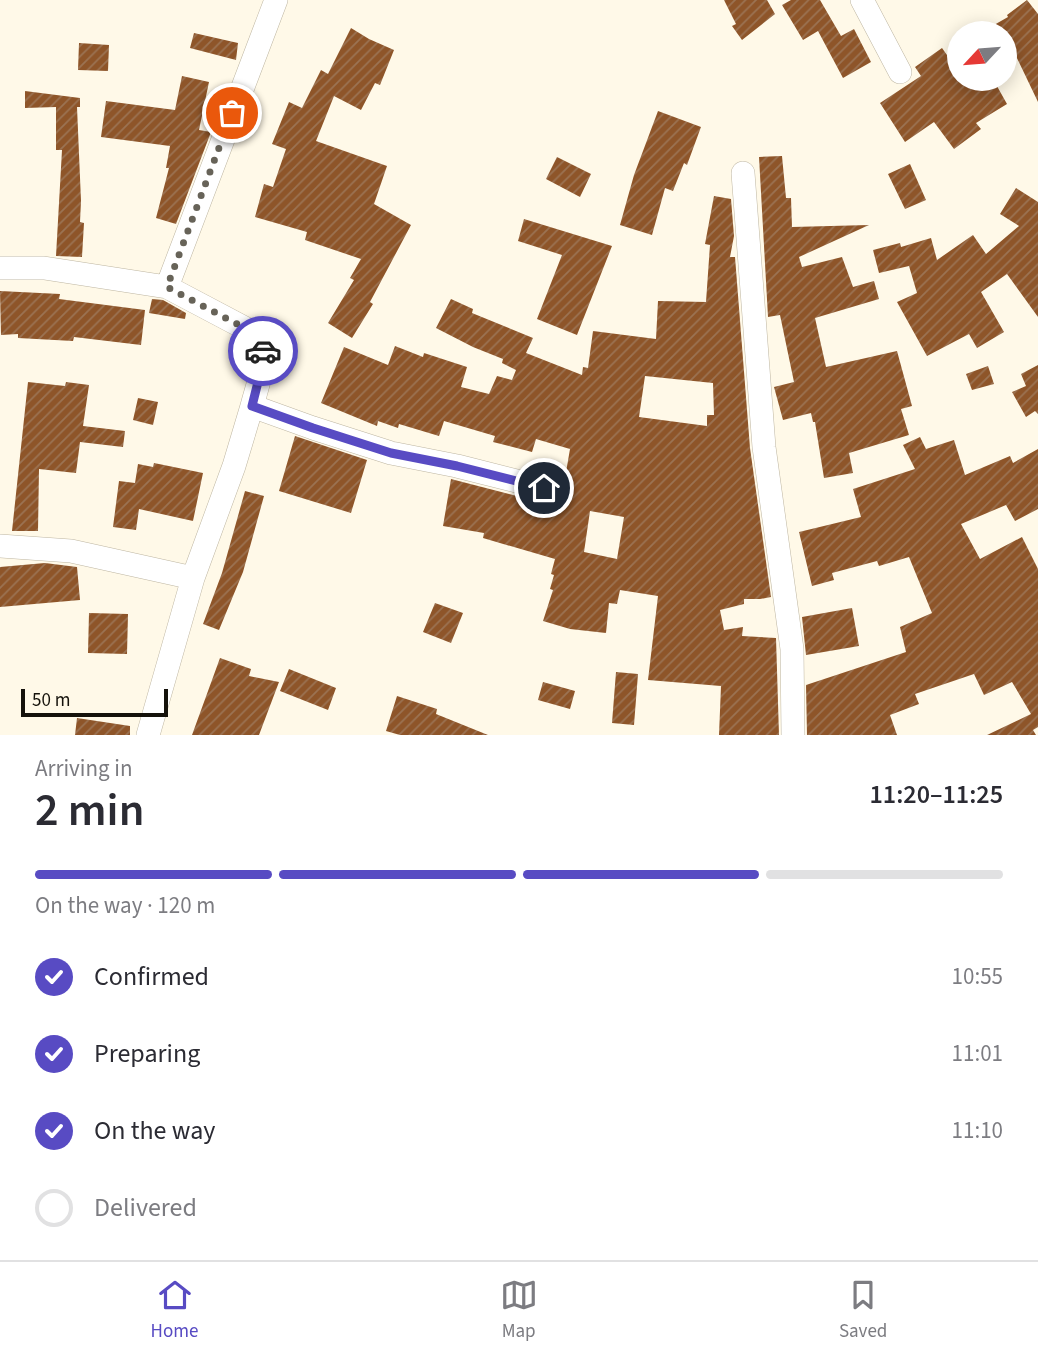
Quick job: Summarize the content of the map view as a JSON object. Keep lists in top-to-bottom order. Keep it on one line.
{"scale_bar":"50 m","north":"bottom left","page":{"scale":"50 m","heading":["2 min","Arriving in","11:20–11:25"],"bar":"On the way · 120 m","list":[["Confirmed","10:55"],["Preparing","11:01"],["On the way","11:10"],"Delivered"],"tabs":["Home","Map","Saved"]}}
